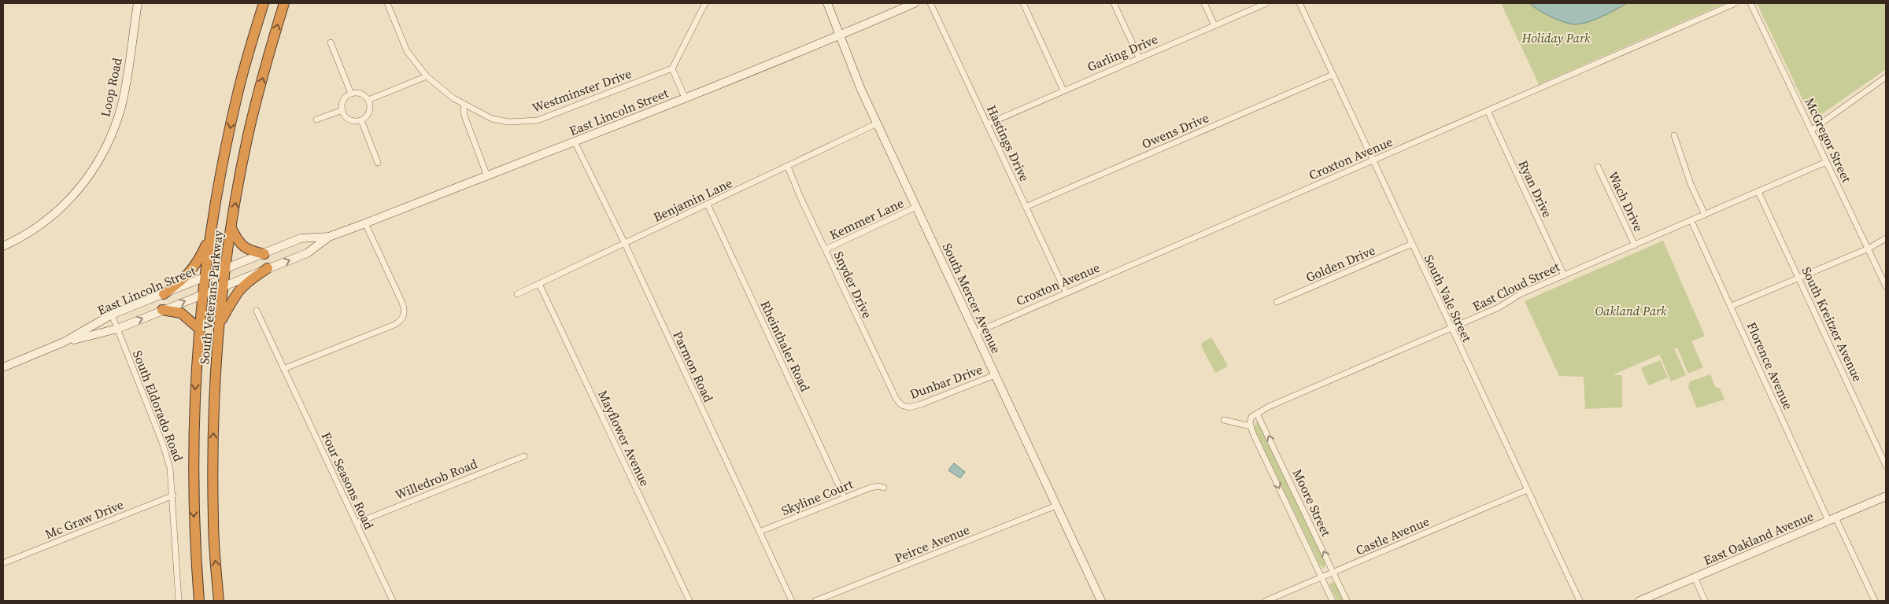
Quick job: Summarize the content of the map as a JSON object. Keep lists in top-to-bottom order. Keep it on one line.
{"streets":{"highway":["South Veterans Parkway"],"main road":["Loop Road","East Lincoln Street","South Mercer Avenue","East Oakland Avenue"],"street":["Garling Drive","Westminster Drive","Owens Drive","McGregor Street","Hastings Drive","Croxton Avenue","Ryan Drive","Benjamin Lane","Wach Drive","Kemmer Lane","Golden Drive","Snyder Drive","East Cloud Street","South Vale Street","South Kreitzer Avenue","Rheinthaler Road","Florence Avenue","Parmon Road","Dunbar Drive","South Eldorado Road","Mayflower Avenue","Willedrob Road","Four Seasons Road","Skyline Court","Moore Street","Mc Graw Drive","Castle Avenue","Peirce Avenue"]},"crossings":[["Garling Drive","Hastings Drive"],["East Lincoln Street","South Veterans Parkway"],["East Lincoln Street","South Mercer Avenue"],["East Lincoln Street","Parmon Road"],["East Lincoln Street","South Eldorado Road"],["Owens Drive","Hastings Drive"],["Owens Drive","South Vale Street"],["Hastings Drive","Croxton Avenue"],["Croxton Avenue","Ryan Drive"],["Croxton Avenue","South Mercer Avenue"],["Croxton Avenue","South Vale Street"],["Ryan Drive","East Cloud Street"],["Benjamin Lane","Snyder Drive"],["Benjamin Lane","South Mercer Avenue"],["Benjamin Lane","Rheinthaler Road"],["Benjamin Lane","Parmon Road"],["Benjamin Lane","Mayflower Avenue"],["Wach Drive","East Cloud Street"],["Kemmer Lane","Snyder Drive"],["Kemmer Lane","South Mercer Avenue"],["Golden Drive","South Vale Street"],["Snyder Drive","Dunbar Drive"],["East Cloud Street","South Vale Street"],["East Cloud Street","Florence Avenue"],["East Cloud Street","Moore Street"],["South Mercer Avenue","Dunbar Drive"],["South Mercer Avenue","Peirce Avenue"],["South Vale Street","Castle Avenue"],["Rheinthaler Road","Skyline Court"],["Florence Avenue","East Oakland Avenue"],["Parmon Road","Skyline Court"],["South Eldorado Road","Mc Graw Drive"],["Willedrob Road","Four Seasons Road"],["Moore Street","Castle Avenue"]],"parks":["Holiday Park","Oakland Park"]}
